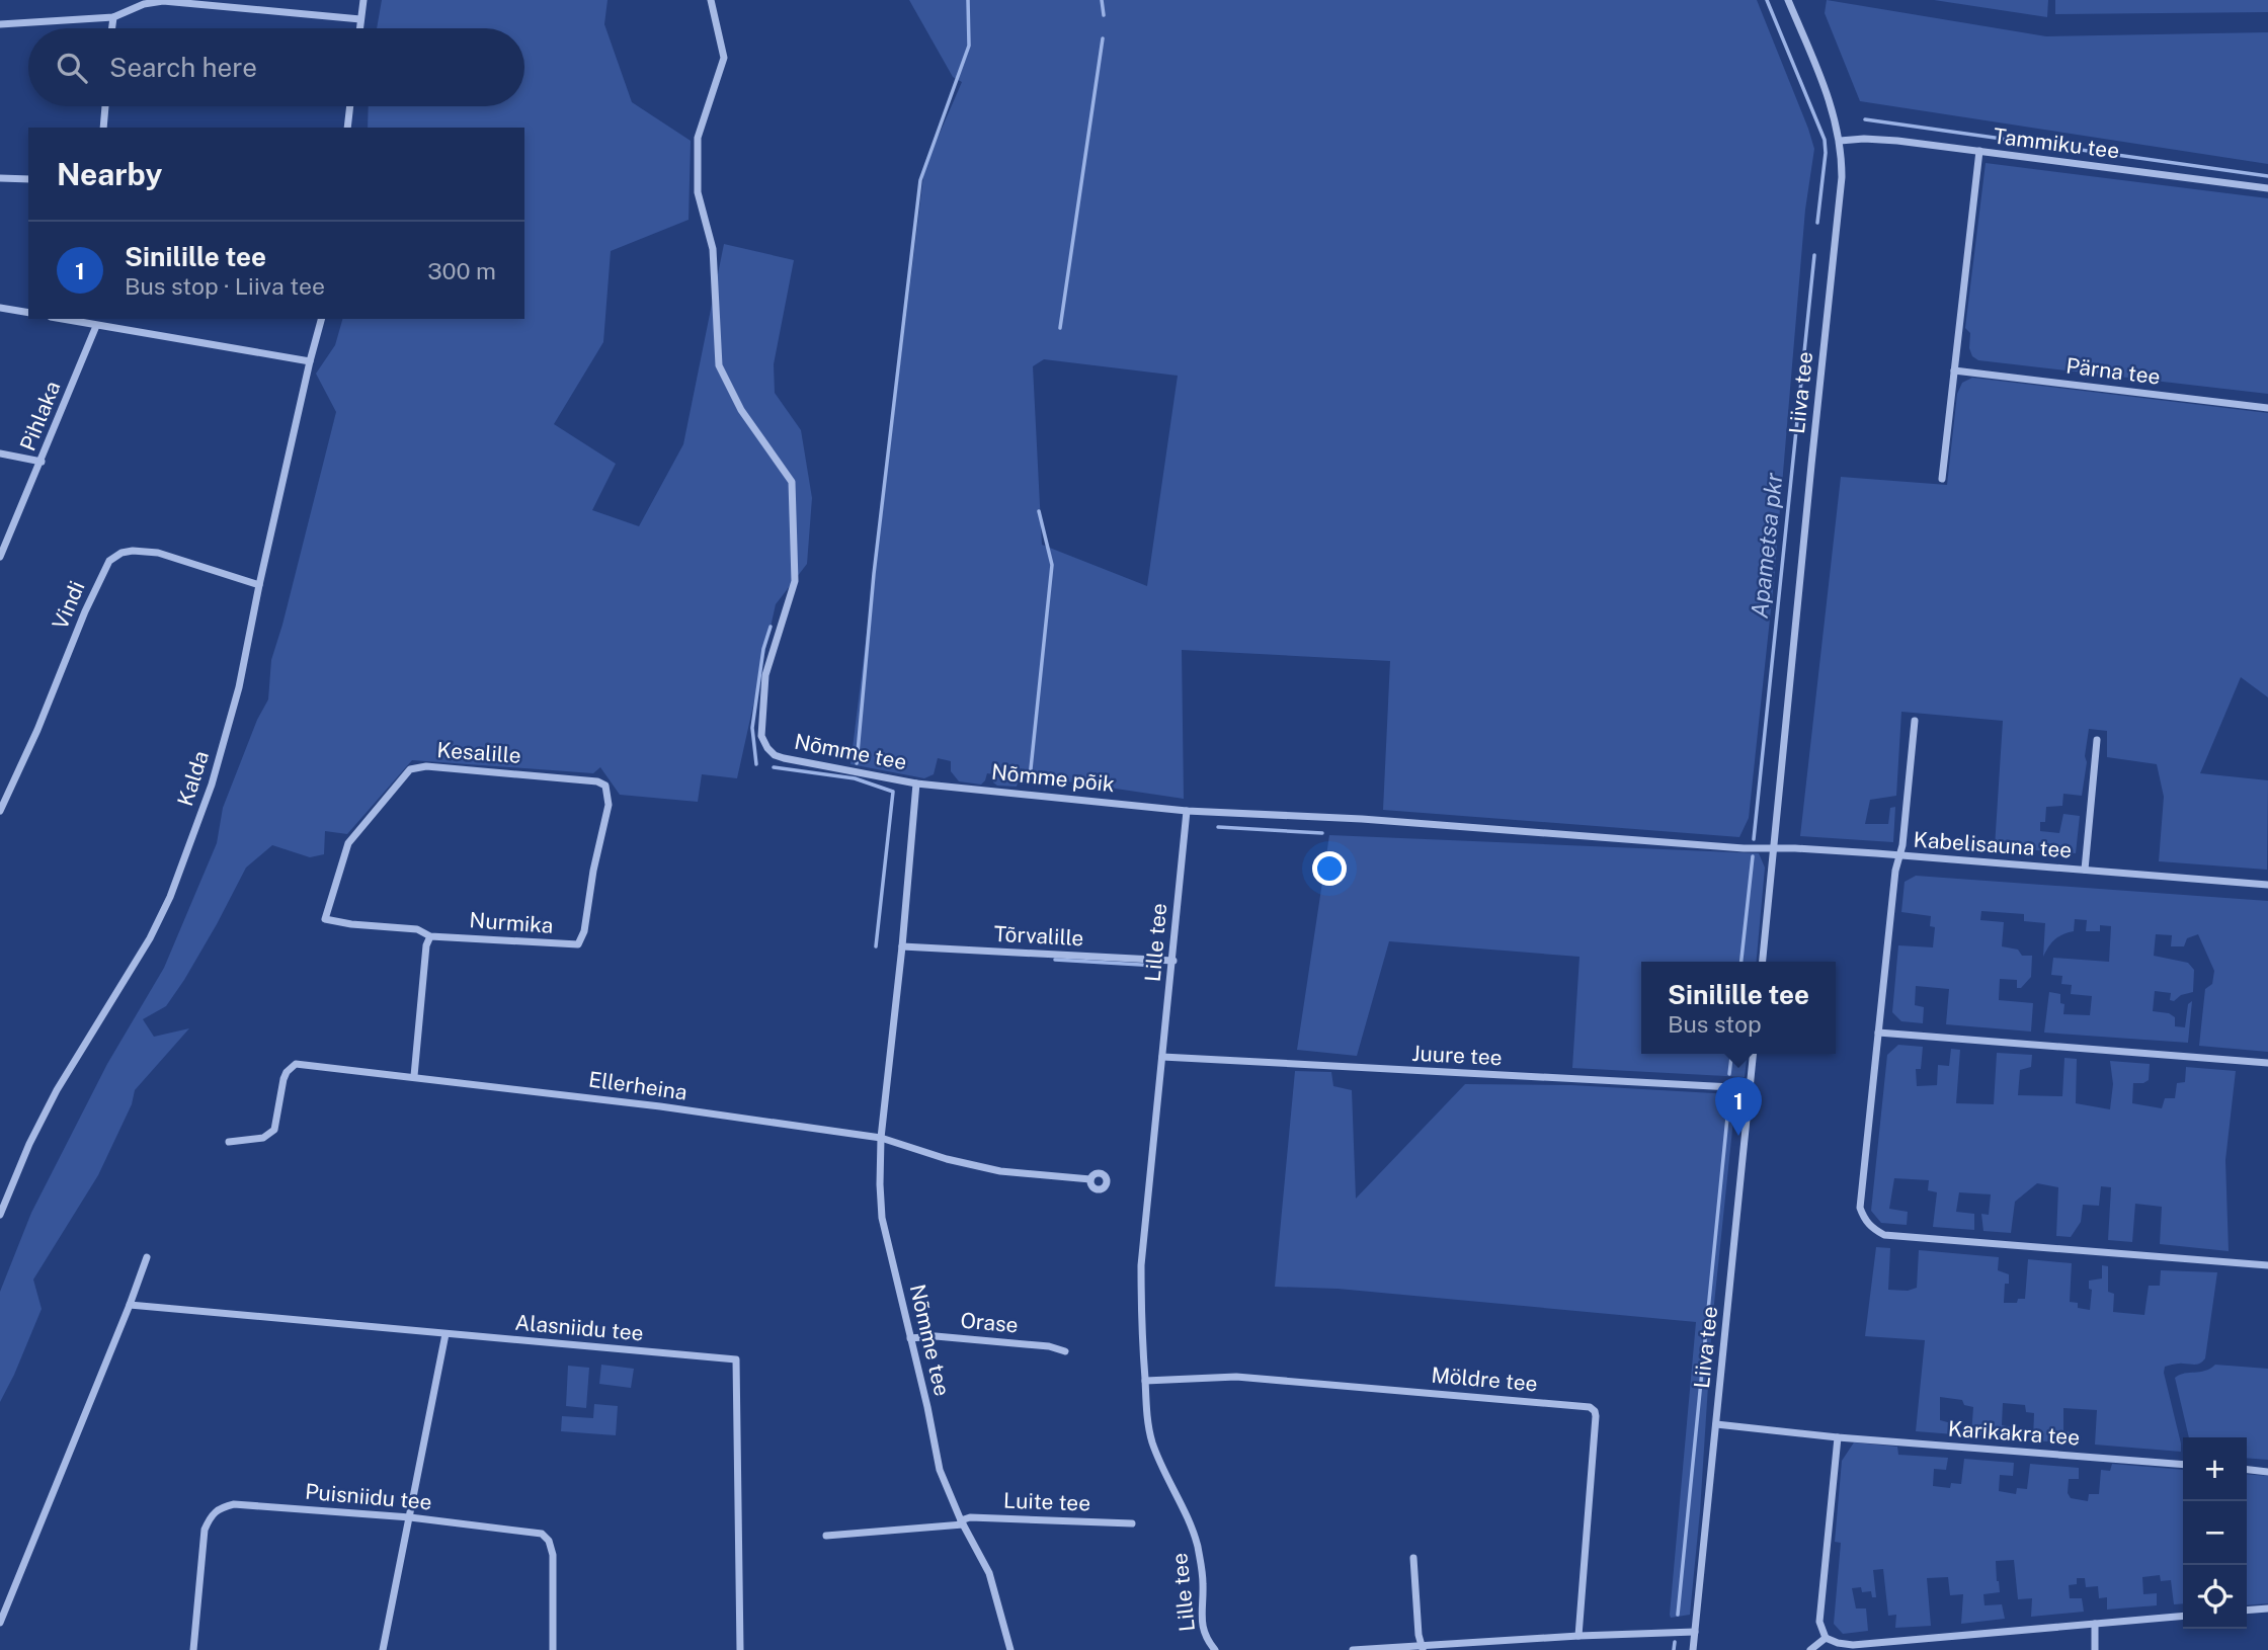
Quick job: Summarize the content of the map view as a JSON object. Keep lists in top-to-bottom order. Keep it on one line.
{"streets":{"street":["Tammiku tee","Pärna tee","Liiva tee","Pihlaka","Vindi","Nõmme tee","Kesalille","Kalda","Nõmme põik","Kabelisauna tee","Nurmika","Tõrvalille","Lille tee","Juure tee","Ellerheina","Orase","Alasniidu tee","Möldre tee","Karikakra tee","Puisniidu tee","Luite tee"]},"crossings":[["Tammiku tee","Liiva tee"],["Liiva tee","Kabelisauna tee"],["Liiva tee","Juure tee"],["Liiva tee","Karikakra tee"],["Vindi","Kalda"],["Nõmme tee","Nõmme põik"],["Nõmme tee","Tõrvalille"],["Nõmme tee","Ellerheina"],["Nõmme tee","Orase"],["Nõmme tee","Luite tee"],["Kesalille","Nurmika"],["Nõmme põik","Lille tee"],["Tõrvalille","Lille tee"],["Lille tee","Juure tee"],["Lille tee","Möldre tee"]],"water":["Apametsa pkr"],"page":{"search":"Search here","heading":"Nearby","list":[{"mark":"1","name":"Sinilille tee","note":"Bus stop · Liiva tee","value":"300 m"}],"popup":["Sinilille tee","Bus stop"],"pins":"1","map_buttons":["+","−"]}}
